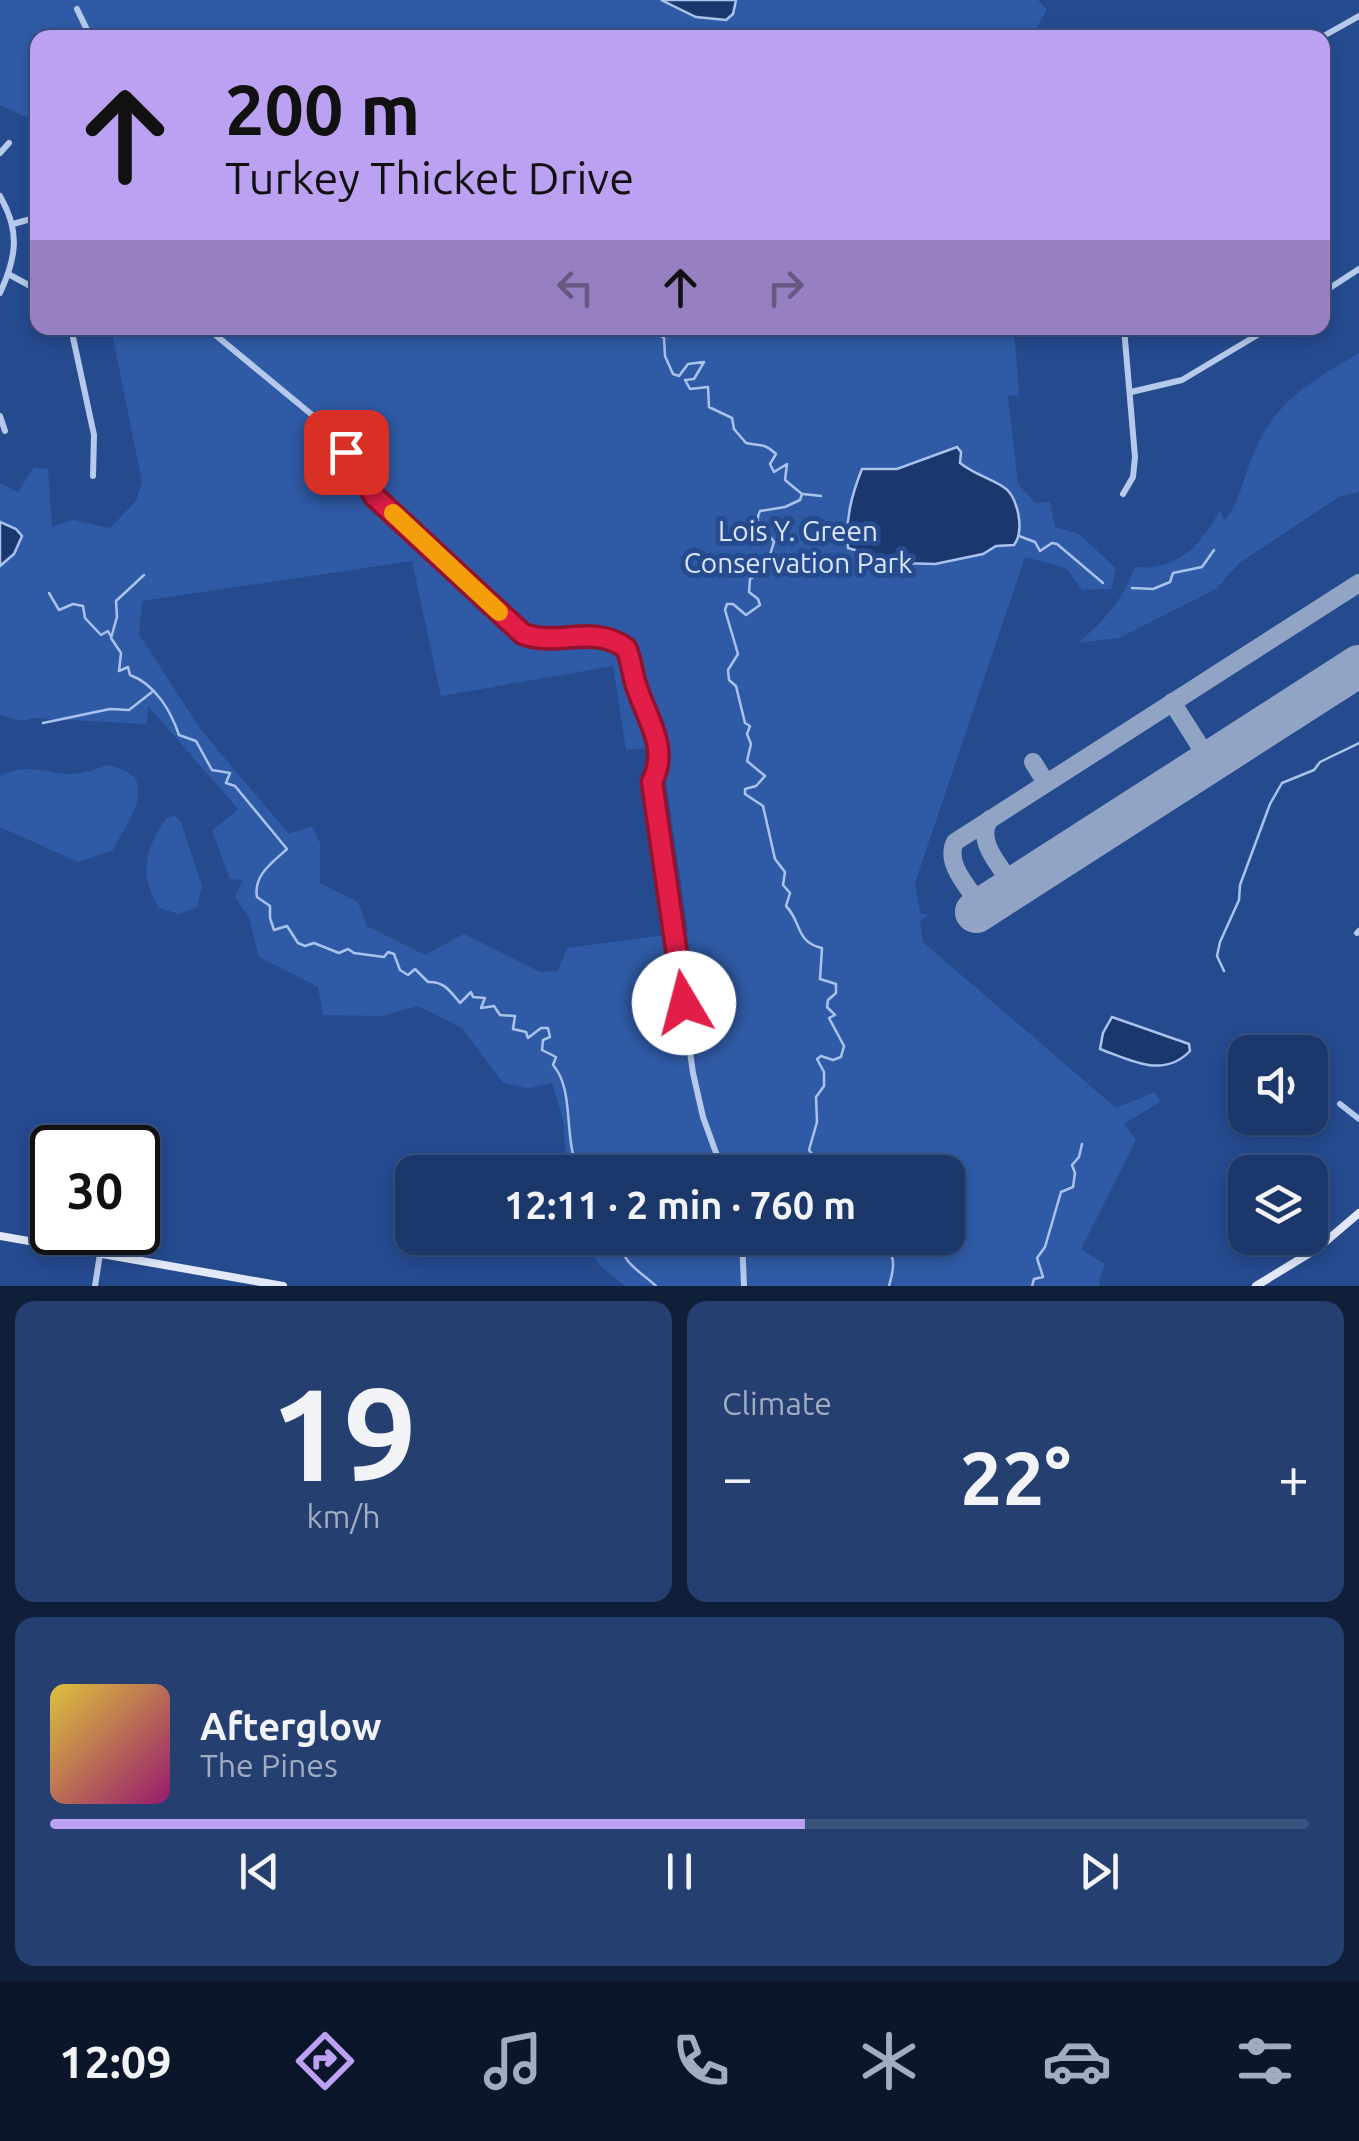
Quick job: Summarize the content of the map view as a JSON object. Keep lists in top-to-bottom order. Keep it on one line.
{"parks":["Lois Y. Green Conservation Park"],"page":{"turn":["200 m","Turkey Thicket Drive"],"limit":"30","trip":"12:11 · 2 min · 760 m","tile":[["19","km/h"],"Climate"],"heat":["−","22°","+"],"song":["Afterglow","The Pines"],"tabs":"12:09"}}
